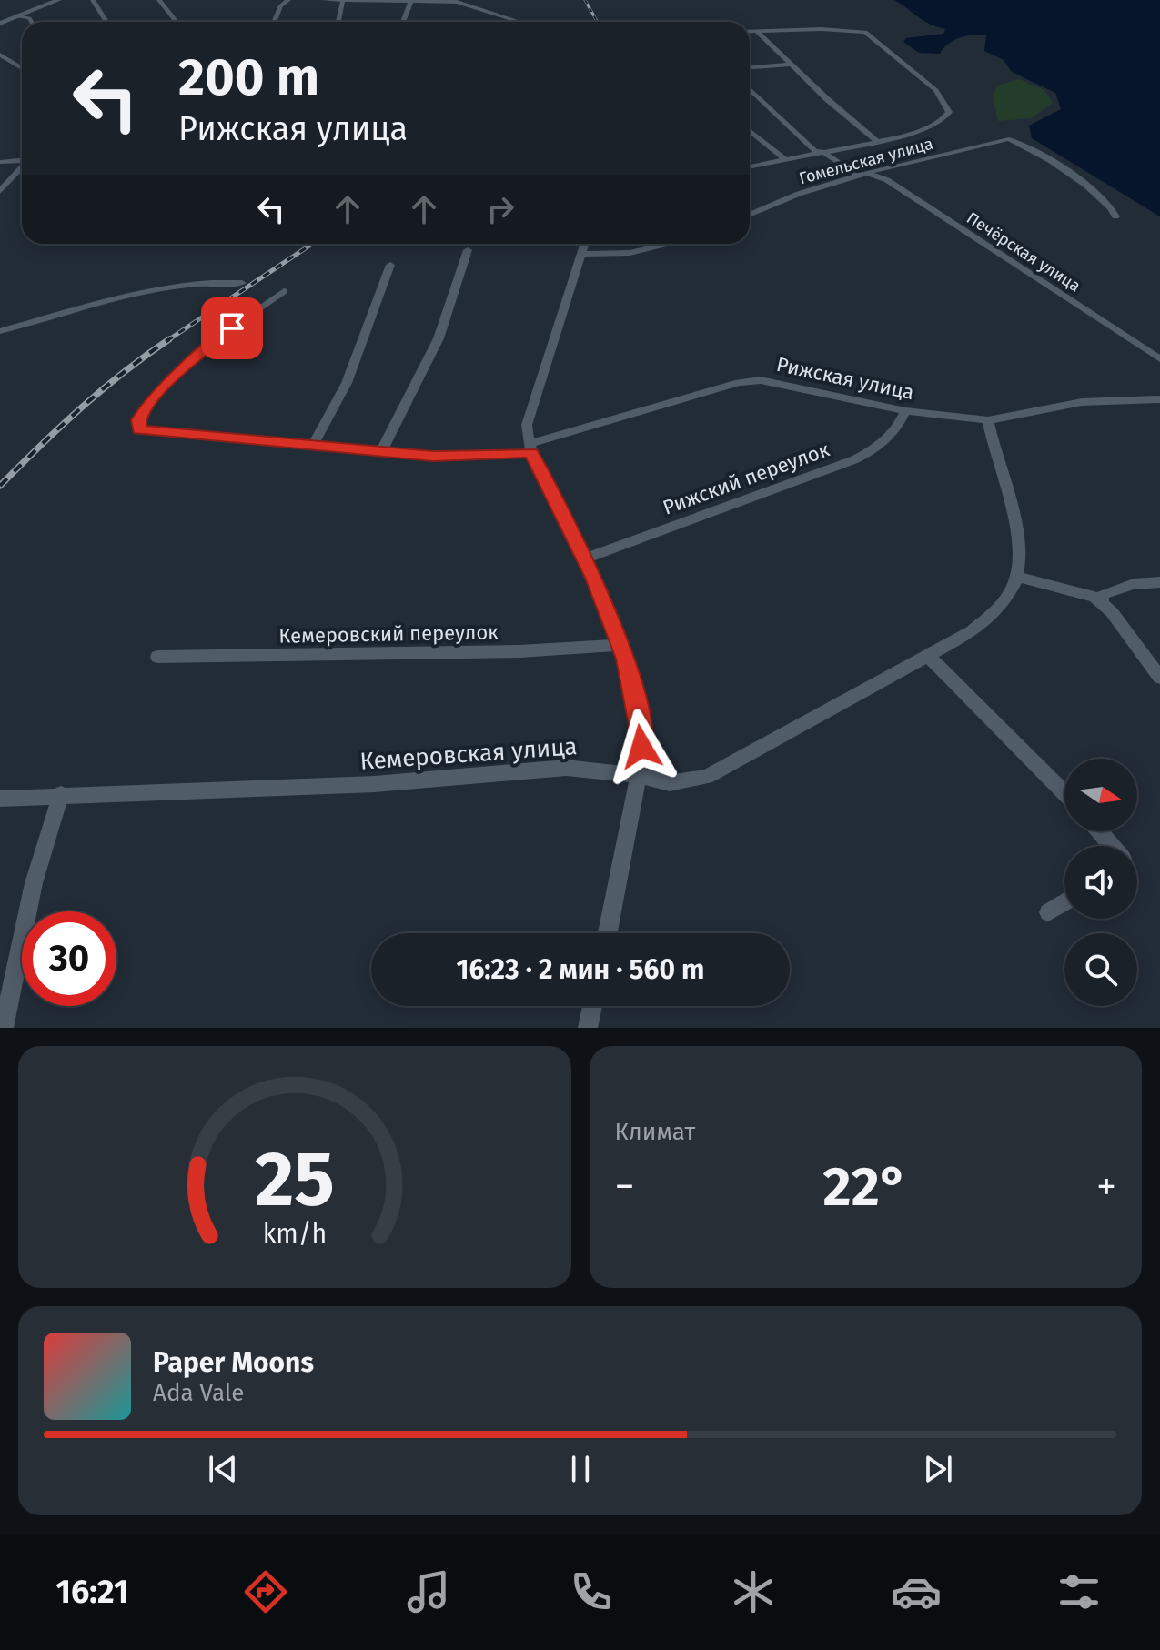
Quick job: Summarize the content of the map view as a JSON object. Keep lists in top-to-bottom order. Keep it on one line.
{"streets":{"street":["Гомельская улица","Печёрская улица","Рижская улица","Рижский переулок","Кемеровский переулок","Кемеровская улица"]},"crossings":[["Гомельская улица","Печёрская улица"],["Рижская улица","Рижский переулок"]],"north":"right","page":{"turn":["200 m","Рижская улица"],"limit":"30","trip":"16:23 · 2 мин · 560 m","tile":"Климат","heat":["−","22°","+"],"song":["Paper Moons","Ada Vale"],"tabs":"16:21","gauge":["25","km/h"]}}
